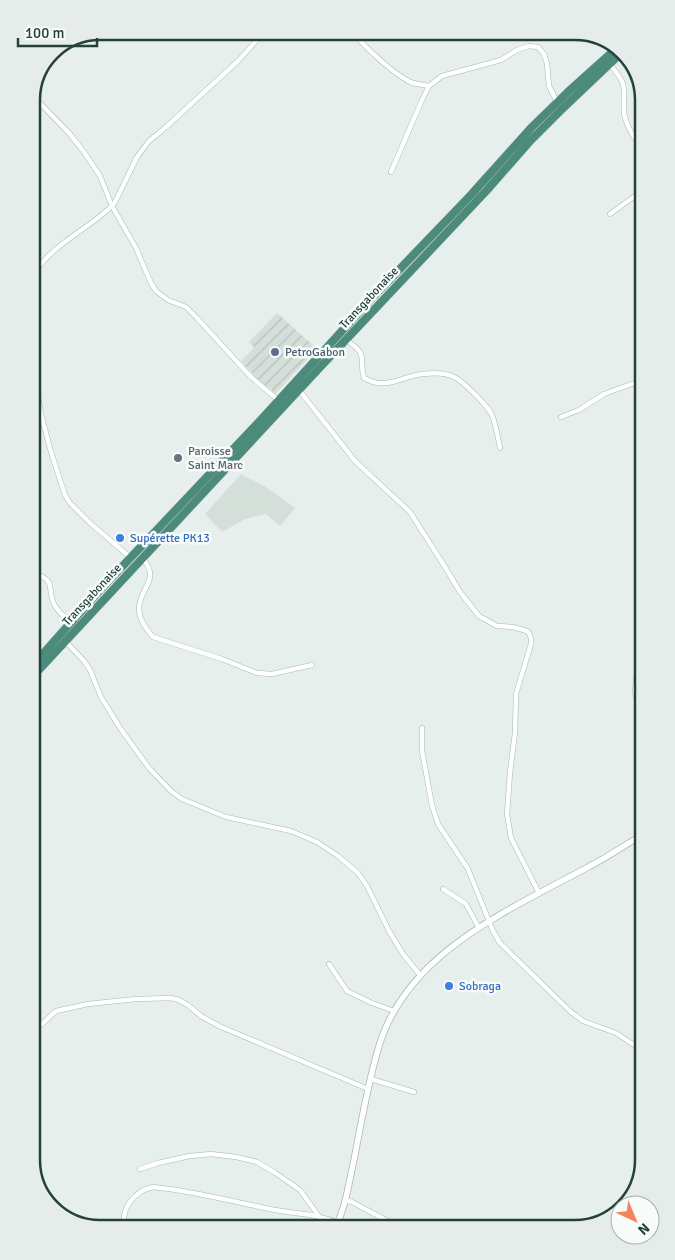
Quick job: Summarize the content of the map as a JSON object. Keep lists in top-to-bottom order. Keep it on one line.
{"streets":{"highway":["Transgabonaise"]},"places":["PetroGabon","Paroisse Saint Marc","Supérette PK13","Sobraga"],"scale_bar":"100 m","north":"bottom right"}
